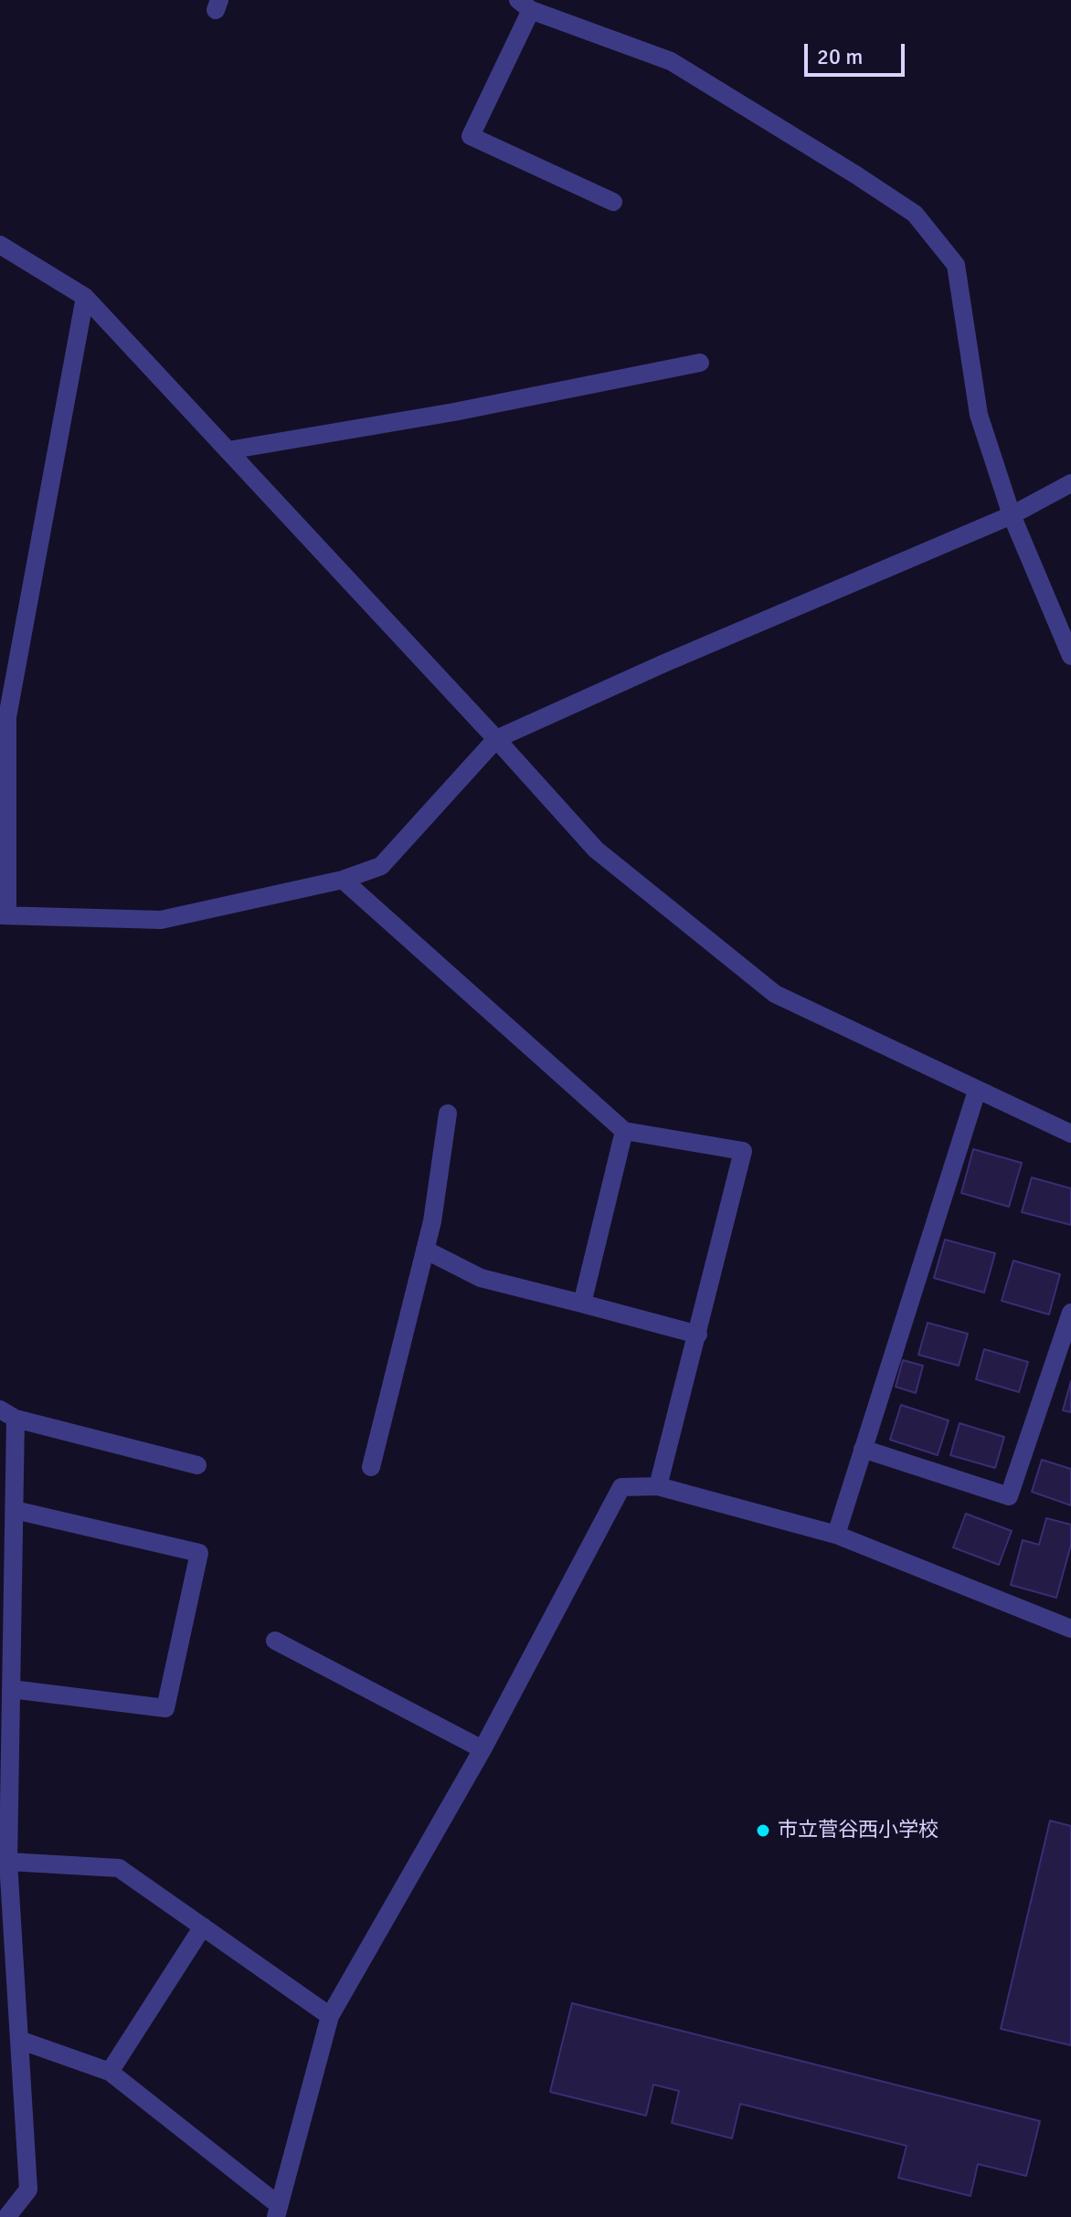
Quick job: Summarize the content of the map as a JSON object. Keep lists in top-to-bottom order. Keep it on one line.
{"places":["市立菅谷西小学校"],"scale_bar":"20 m"}
